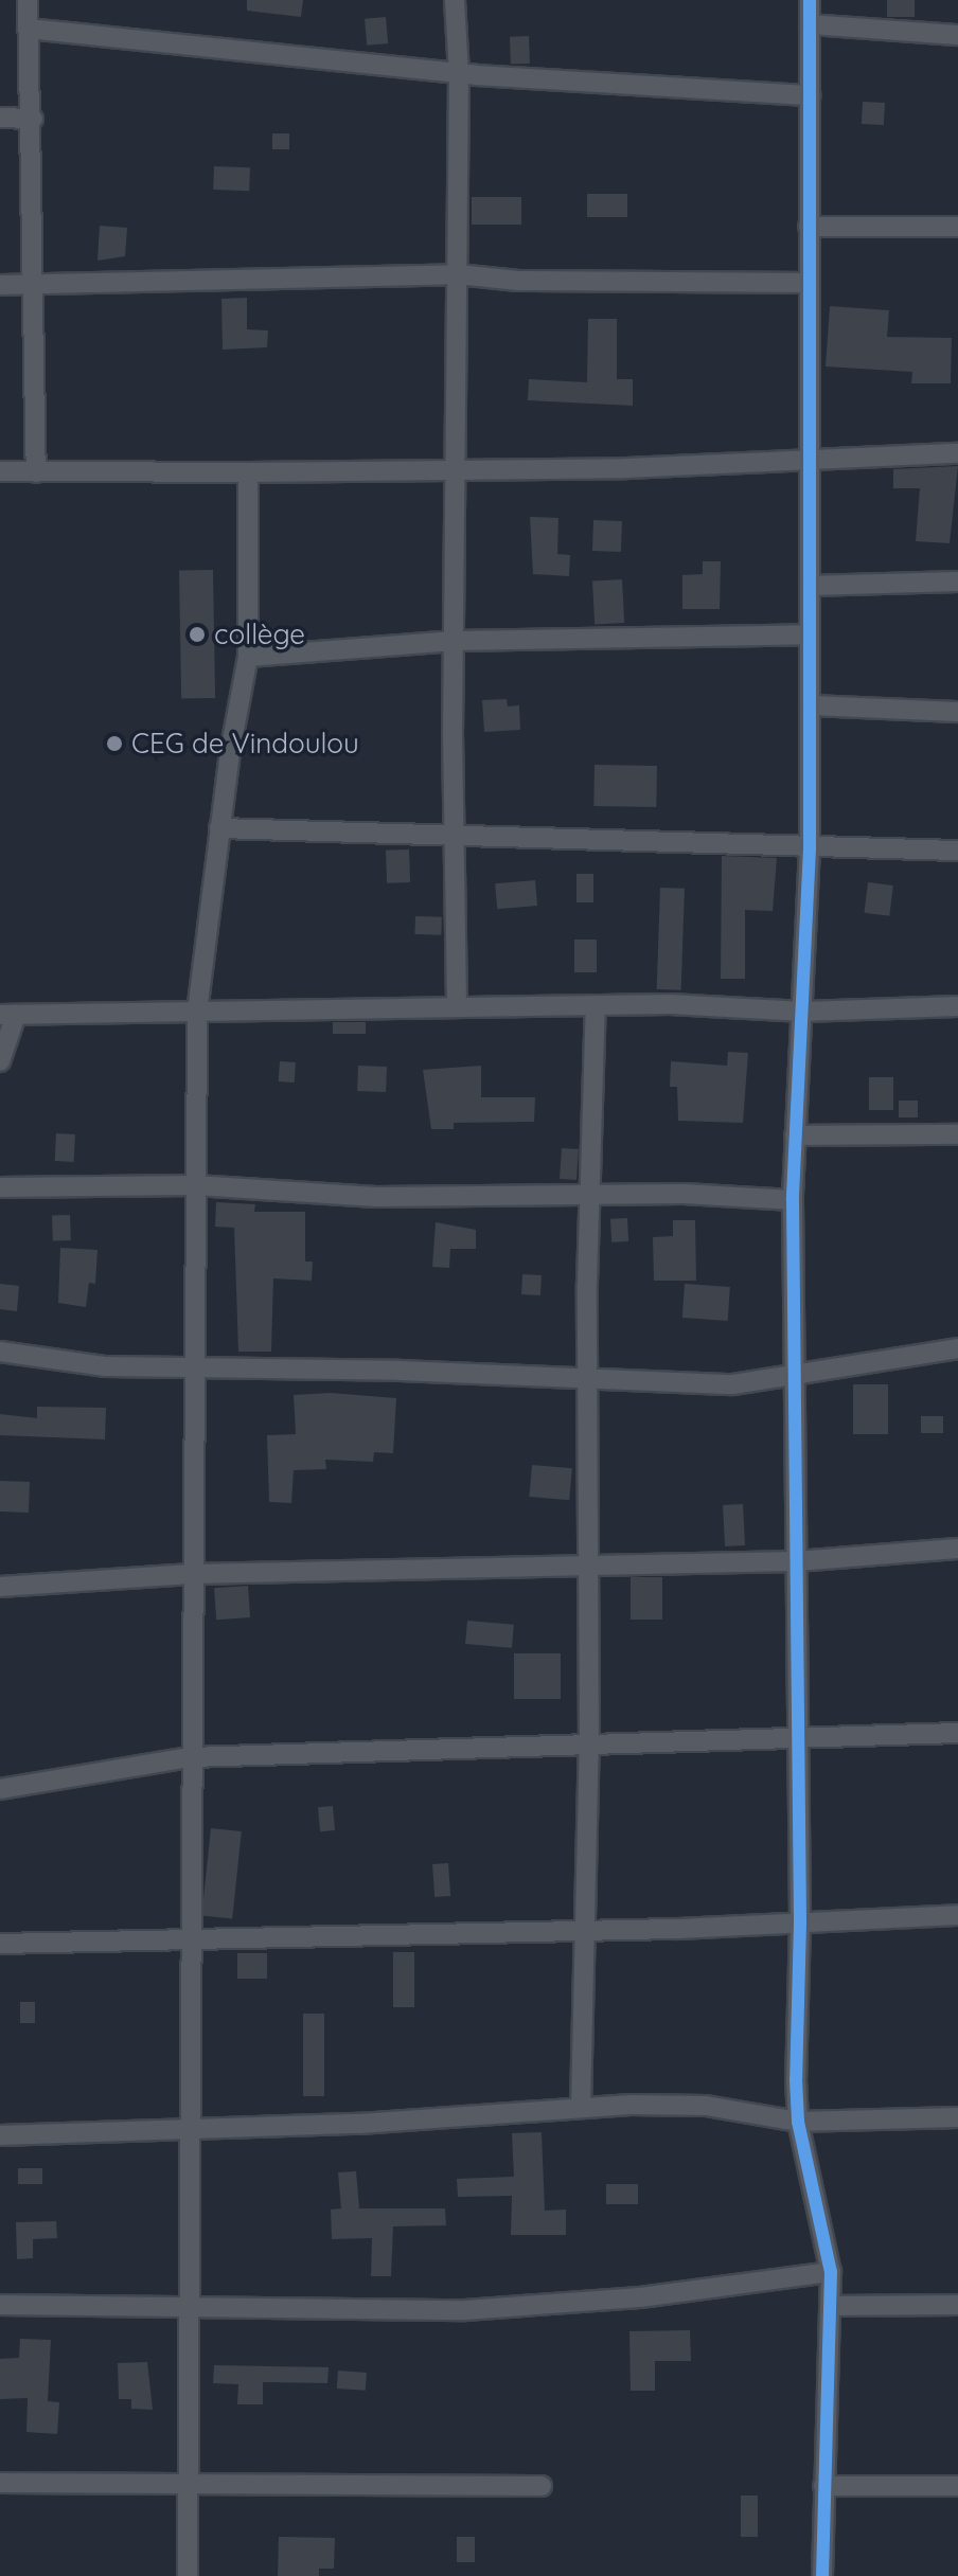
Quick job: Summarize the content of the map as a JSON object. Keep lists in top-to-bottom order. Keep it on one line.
{"places":["collège","CEG de Vindoulou"]}
